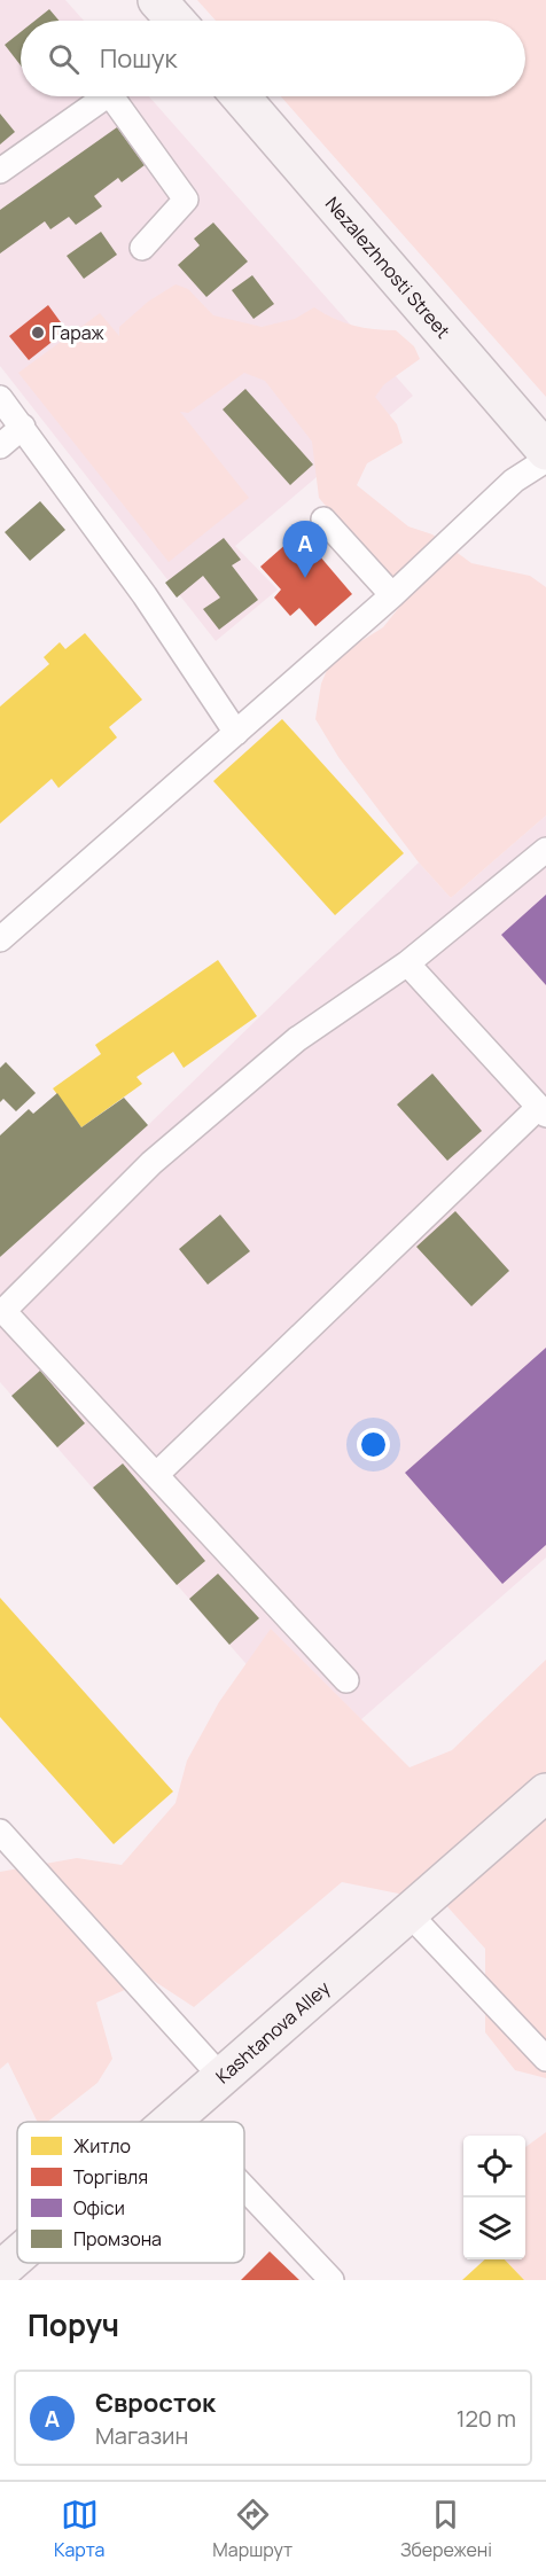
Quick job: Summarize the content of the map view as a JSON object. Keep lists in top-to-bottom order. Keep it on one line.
{"streets":{"street":["Nezalezhnosti Street","Kashtanova Alley"]},"places":["Гараж"],"legend":["Житло","Торгівля","Офіси","Промзона"],"page":{"search":"Пошук","pins":"A","heading":"Поруч","list":[{"mark":"A","name":"Євросток","note":"Магазин","value":"120 m"}],"nav":["Карта","Маршрут","Збережені"]}}
